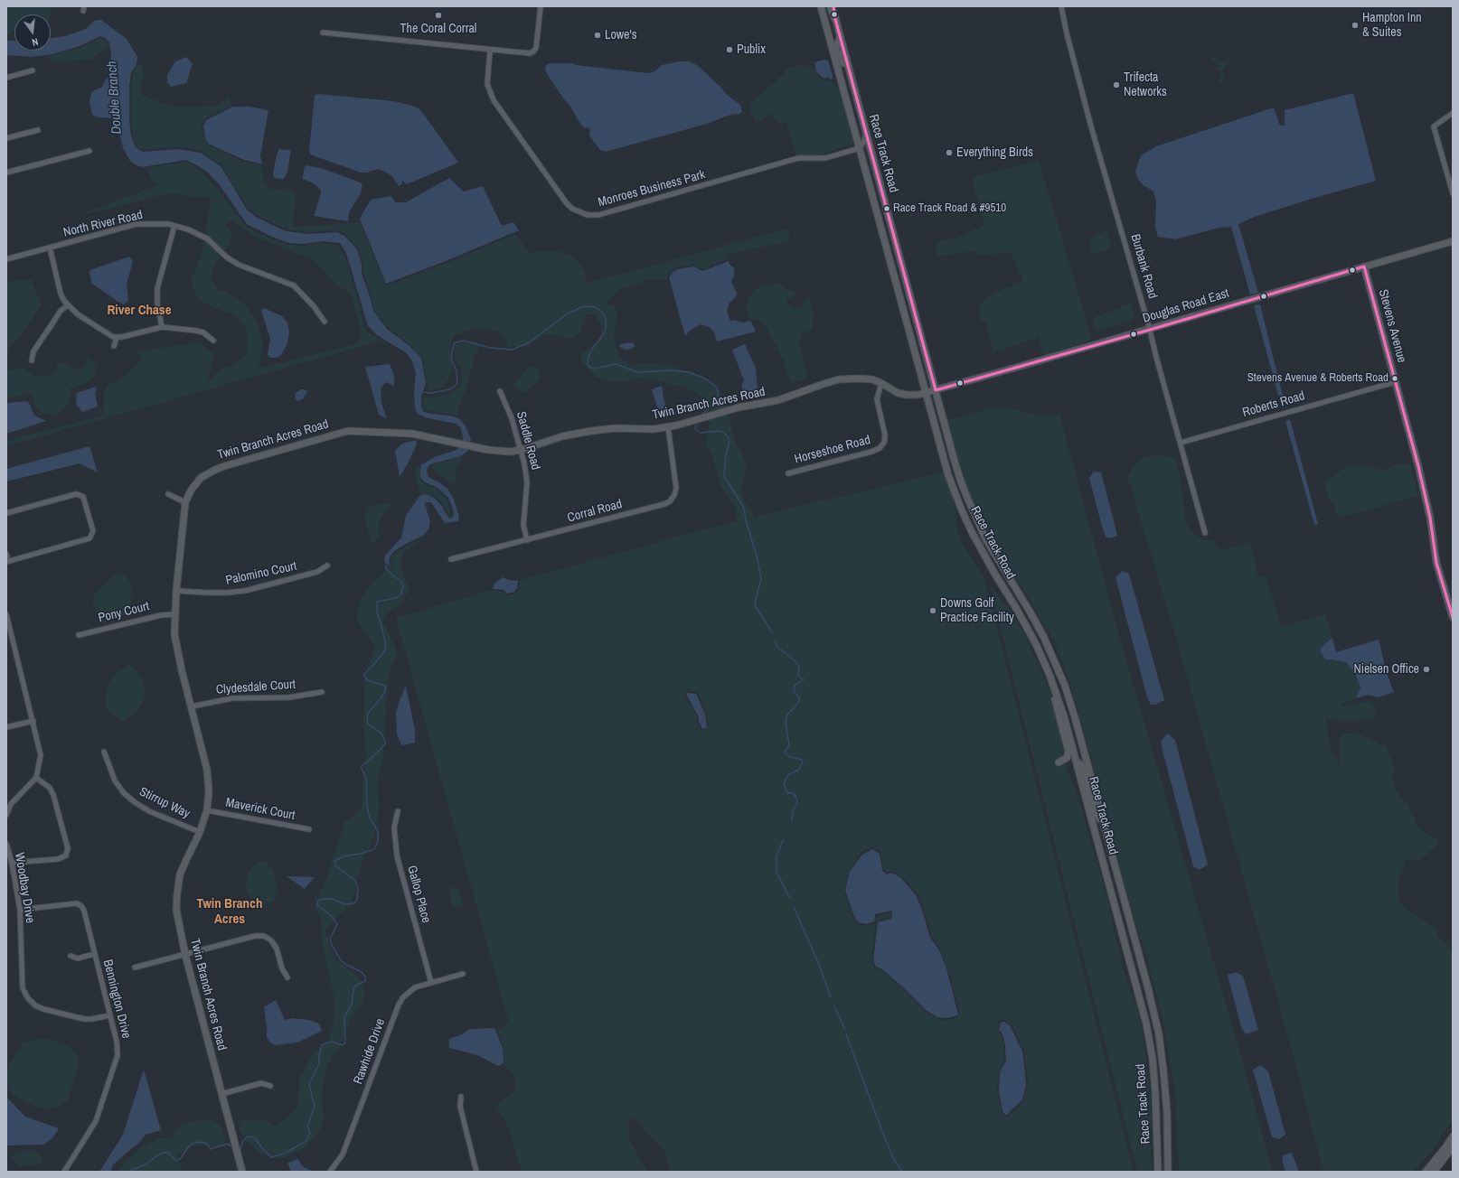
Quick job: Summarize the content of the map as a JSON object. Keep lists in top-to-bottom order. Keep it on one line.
{"streets":{"main road":["Race Track Road","Douglas Road East","Stevens Avenue","Twin Branch Acres Road"],"street":["Monroes Business Park","North River Road","Burbank Road","Roberts Road","Saddle Road","Horseshoe Road","Corral Road","Palomino Court","Pony Court","Clydesdale Court","Stirrup Way","Maverick Court","Woodbay Drive","Gallop Place","Bennington Drive","Rawhide Drive"]},"crossings":[["Race Track Road","Monroes Business Park"],["Race Track Road","Douglas Road East"],["Race Track Road","Twin Branch Acres Road"],["Burbank Road","Douglas Road East"],["Burbank Road","Roberts Road"],["Douglas Road East","Stevens Avenue"],["Douglas Road East","Twin Branch Acres Road"],["Stevens Avenue","Roberts Road"],["Twin Branch Acres Road","Saddle Road"],["Twin Branch Acres Road","Horseshoe Road"],["Twin Branch Acres Road","Corral Road"],["Twin Branch Acres Road","Palomino Court"],["Twin Branch Acres Road","Pony Court"],["Twin Branch Acres Road","Clydesdale Court"],["Twin Branch Acres Road","Stirrup Way"],["Twin Branch Acres Road","Maverick Court"],["Saddle Road","Corral Road"],["Woodbay Drive","Bennington Drive"],["Gallop Place","Rawhide Drive"]],"districts":["River Chase","Twin Branch Acres"],"water":["Double Branch"],"places":["The Coral Corral","Hampton Inn & Suites","Lowe's","Publix","Trifecta Networks","Everything Birds","Race Track Road & #9510","Stevens Avenue & Roberts Road","Downs Golf Practice Facility","Nielsen Office"],"north":"bottom"}
